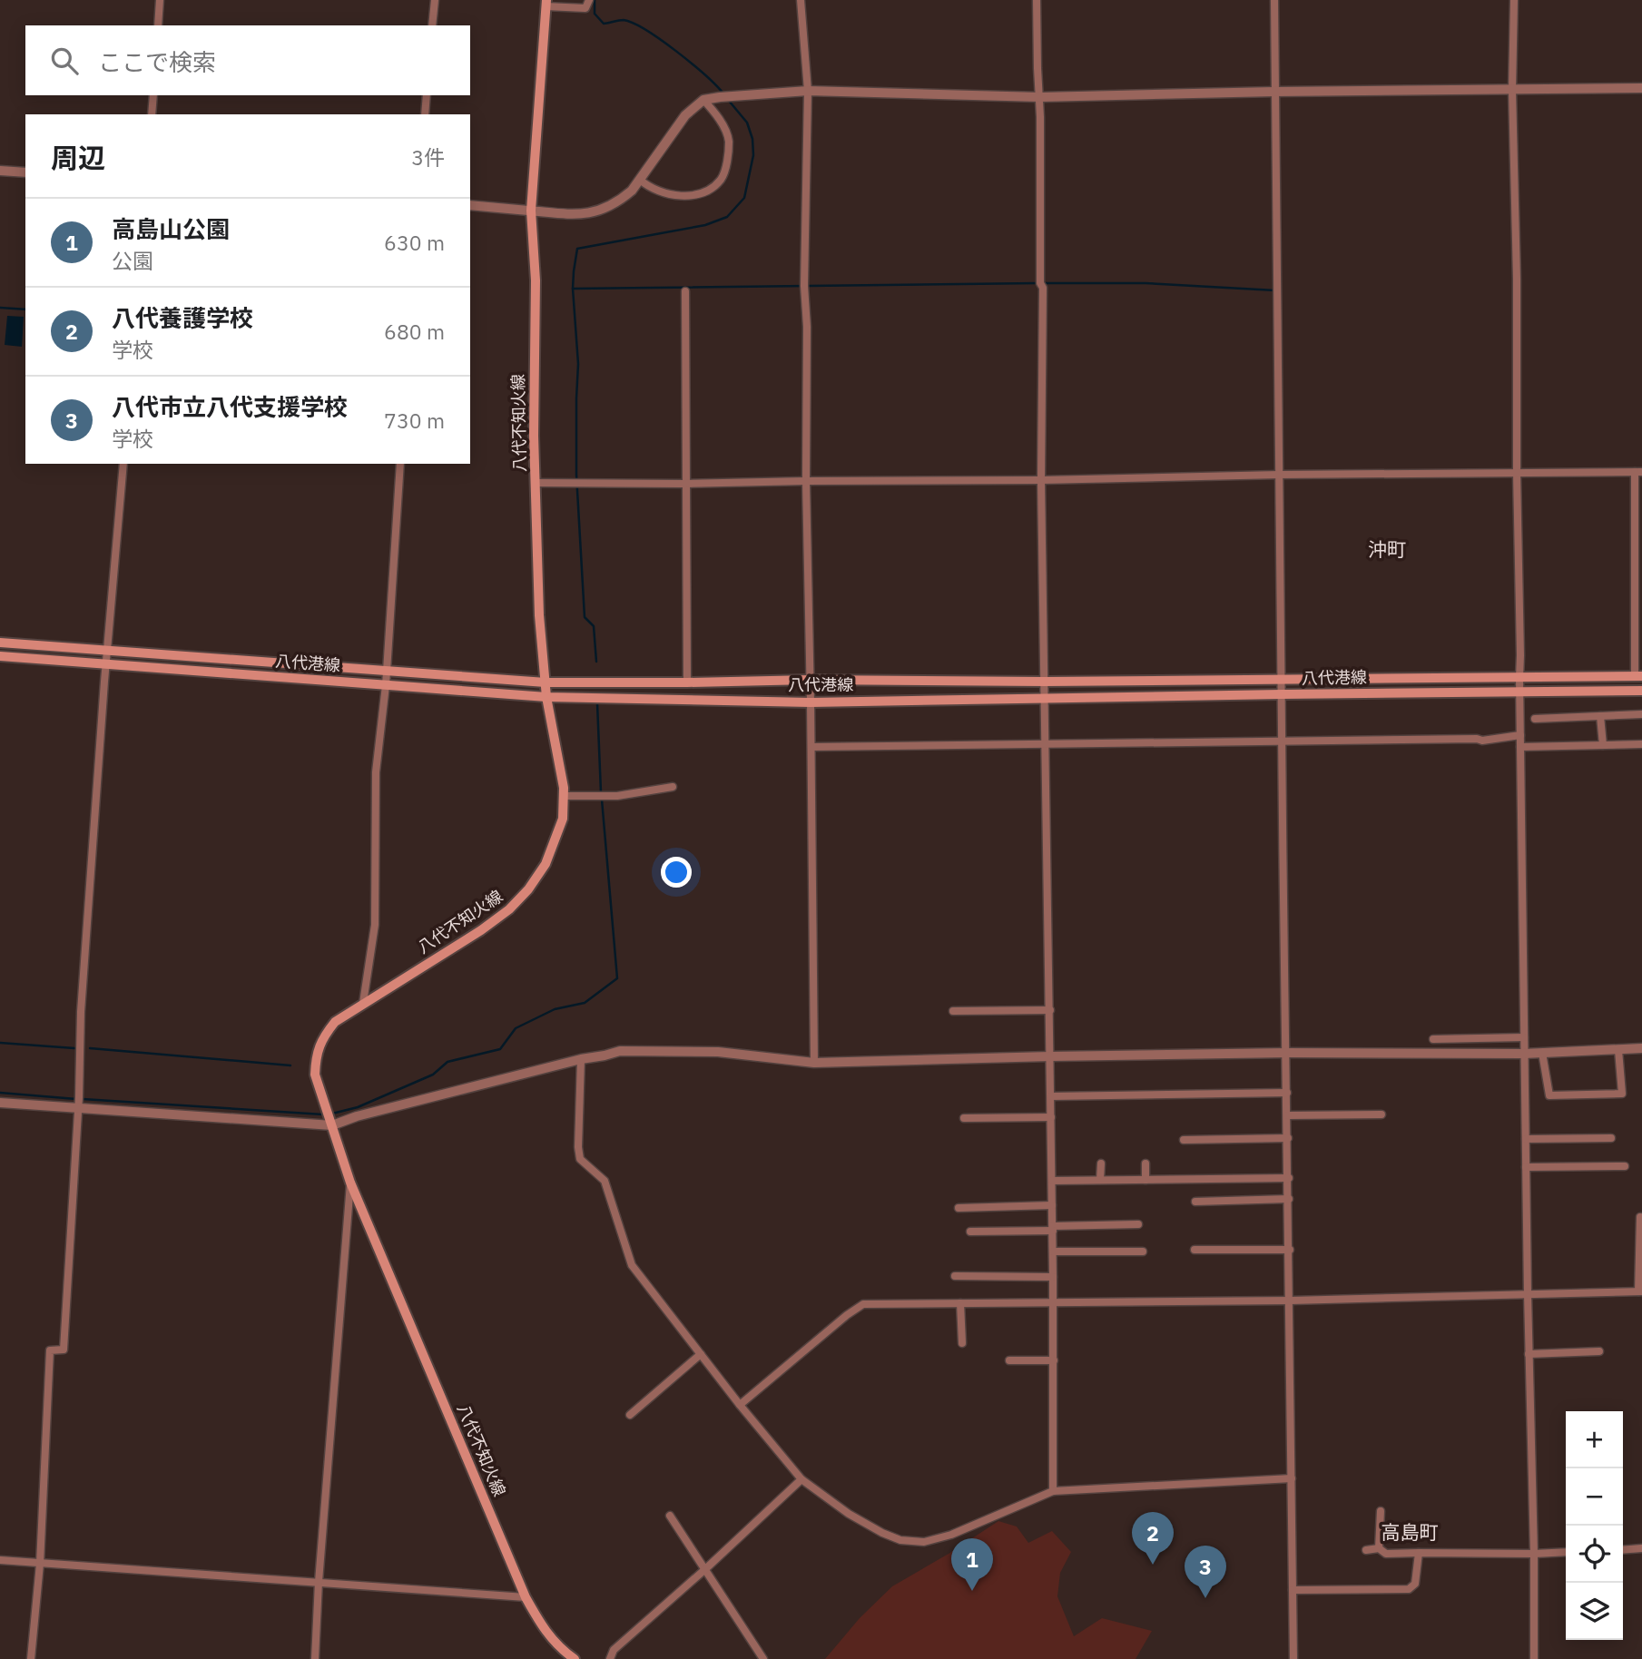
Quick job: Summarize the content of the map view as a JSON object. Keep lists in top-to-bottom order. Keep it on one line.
{"streets":{"main road":["八代不知火線","八代港線"]},"crossings":[["八代不知火線","八代港線"]],"districts":["沖町","高島町"],"page":{"search":"ここで検索","heading":["周辺","3件"],"list":[{"mark":"1","name":"高島山公園","note":"公園","value":"630 m"},{"mark":"2","name":"八代養護学校","note":"学校","value":"680 m"},{"mark":"3","name":"八代市立八代支援学校","note":"学校","value":"730 m"}],"map_buttons":["+","−"],"pins":["2","1","3"]}}
